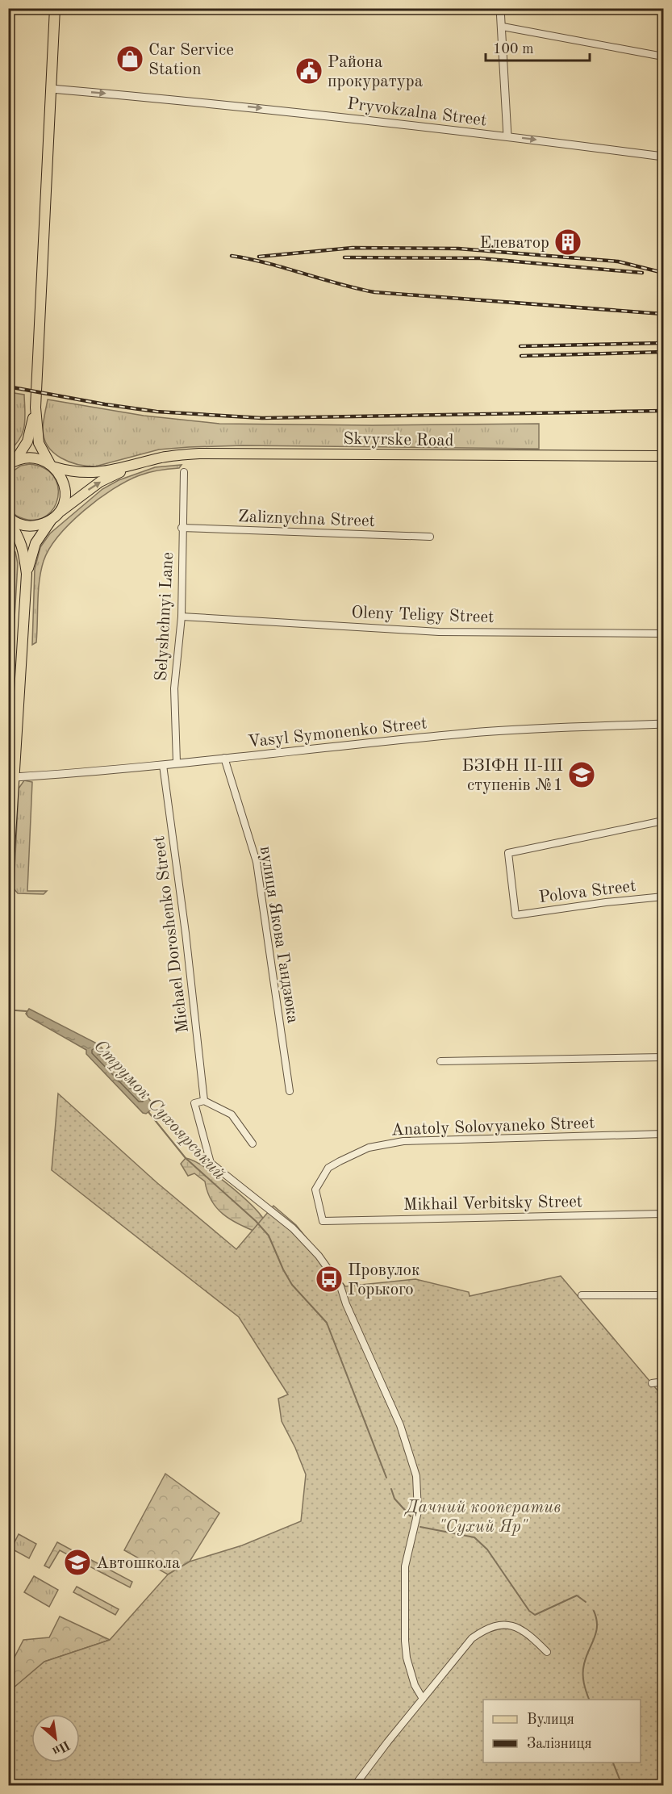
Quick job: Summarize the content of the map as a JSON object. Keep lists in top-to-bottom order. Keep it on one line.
{"streets":{"main road":["Skvyrske Road"],"street":["Pryvokzalna Street","Zaliznychna Street","Oleny Teligy Street","Selyshchnyi Lane","Vasyl Symonenko Street","Polova Street","Michael Doroshenko Street","вулиця Якова Гандзюка","Anatoly Solovyaneko Street","Mikhail Verbitsky Street"]},"crossings":[["Zaliznychna Street","Selyshchnyi Lane"],["Oleny Teligy Street","Selyshchnyi Lane"],["Selyshchnyi Lane","Vasyl Symonenko Street"],["Vasyl Symonenko Street","Michael Doroshenko Street"],["Vasyl Symonenko Street","вулиця Якова Гандзюка"],["Anatoly Solovyaneko Street","Mikhail Verbitsky Street"]],"one_way":["Pryvokzalna Street"],"water":["Струмок Сухоярський"],"parks":["Дачний кооператив \"Сухий Яр\""],"places":{"shop":["Car Service Station"],"public building":["Района прокуратура"],"building":["Елеватор"],"school or university":["БЗІФН ІІ-ІІІ ступенів №1","Автошкола"],"bus stop":["Провулок Горького"]},"legend":["Вулиця","Залізниця"],"scale_bar":"100 m","north":"bottom right"}
